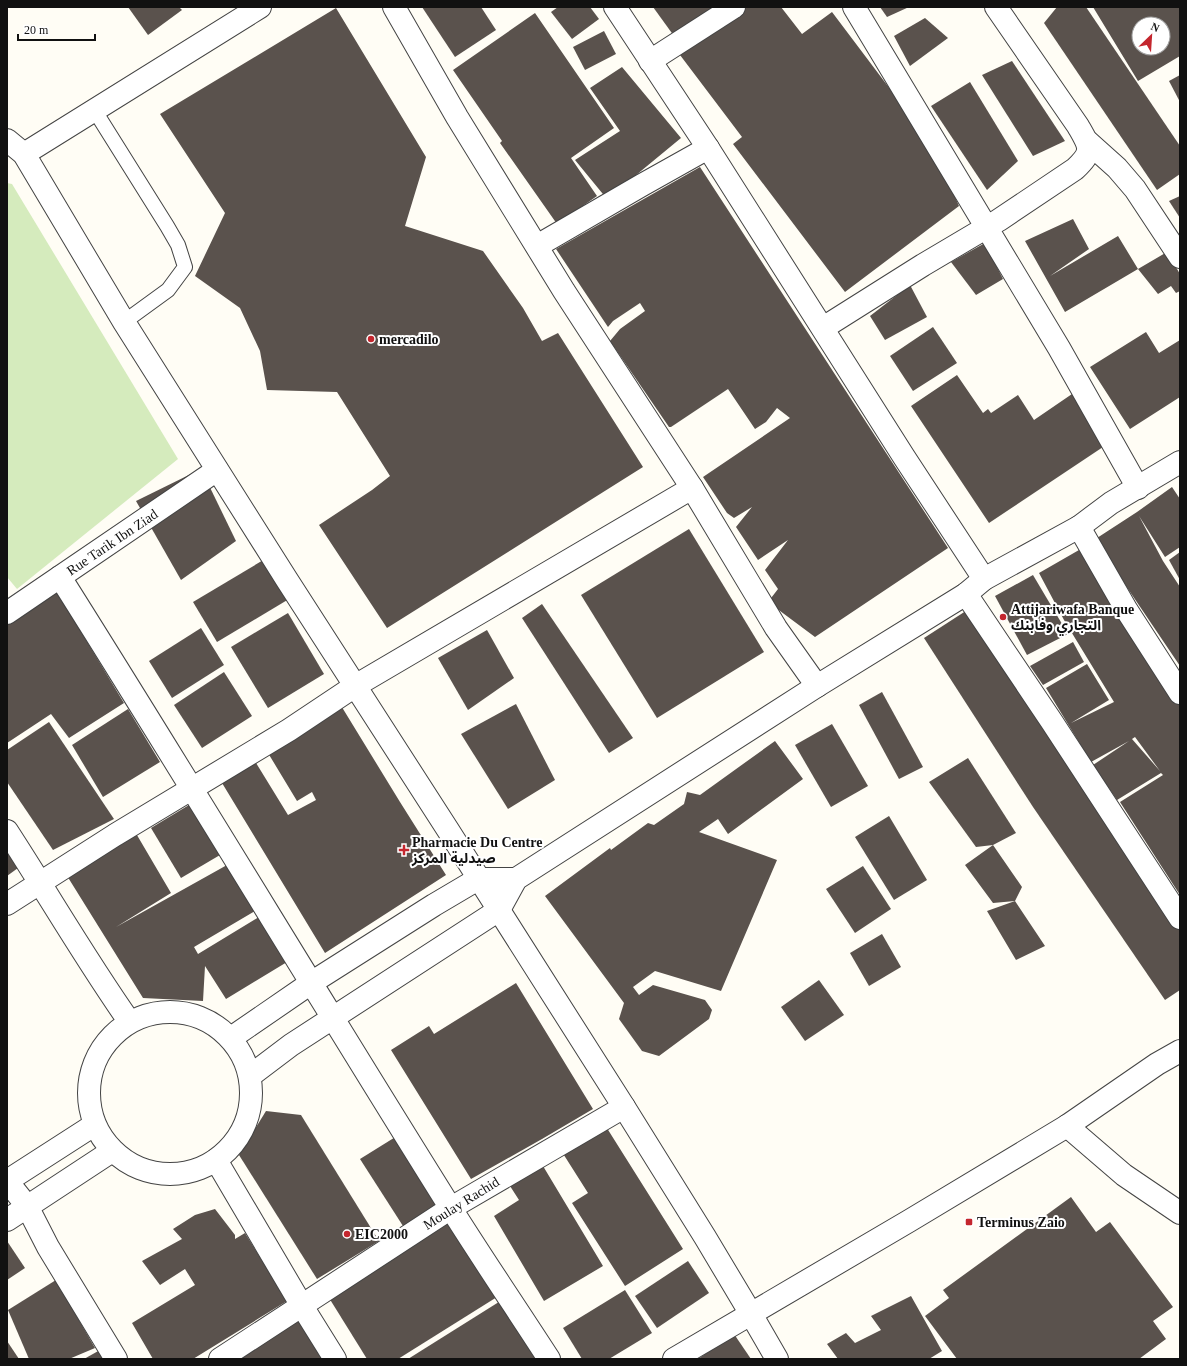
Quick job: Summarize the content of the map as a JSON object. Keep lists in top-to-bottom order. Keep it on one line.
{"streets":{"street":["Rue Tarik Ibn Ziad","Moulay Rachid"]},"places":{"other":["mercadilo","Attijariwafa Banque التجاري وفابنك","EIC2000"],"health":["Pharmacie Du Centre صيدلية المركز"],"transit":["Terminus Zaio"]},"scale_bar":"20 m","north":"top right"}
